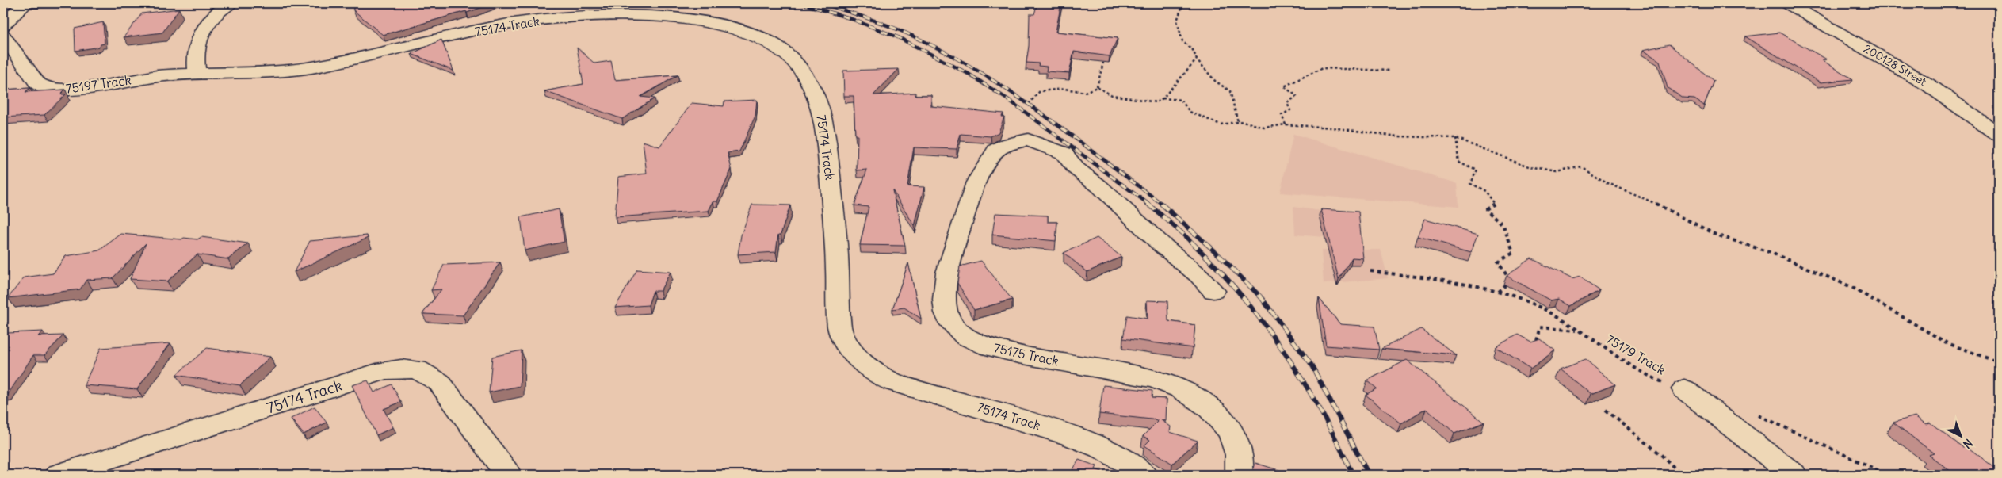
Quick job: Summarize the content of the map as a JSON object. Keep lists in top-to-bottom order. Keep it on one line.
{"streets":{"street":["75174 Track","200128 Street","75197 Track","75175 Track"],"path":["75179 Track"]},"crossings":[["75174 Track","75197 Track"]],"north":"bottom right"}
